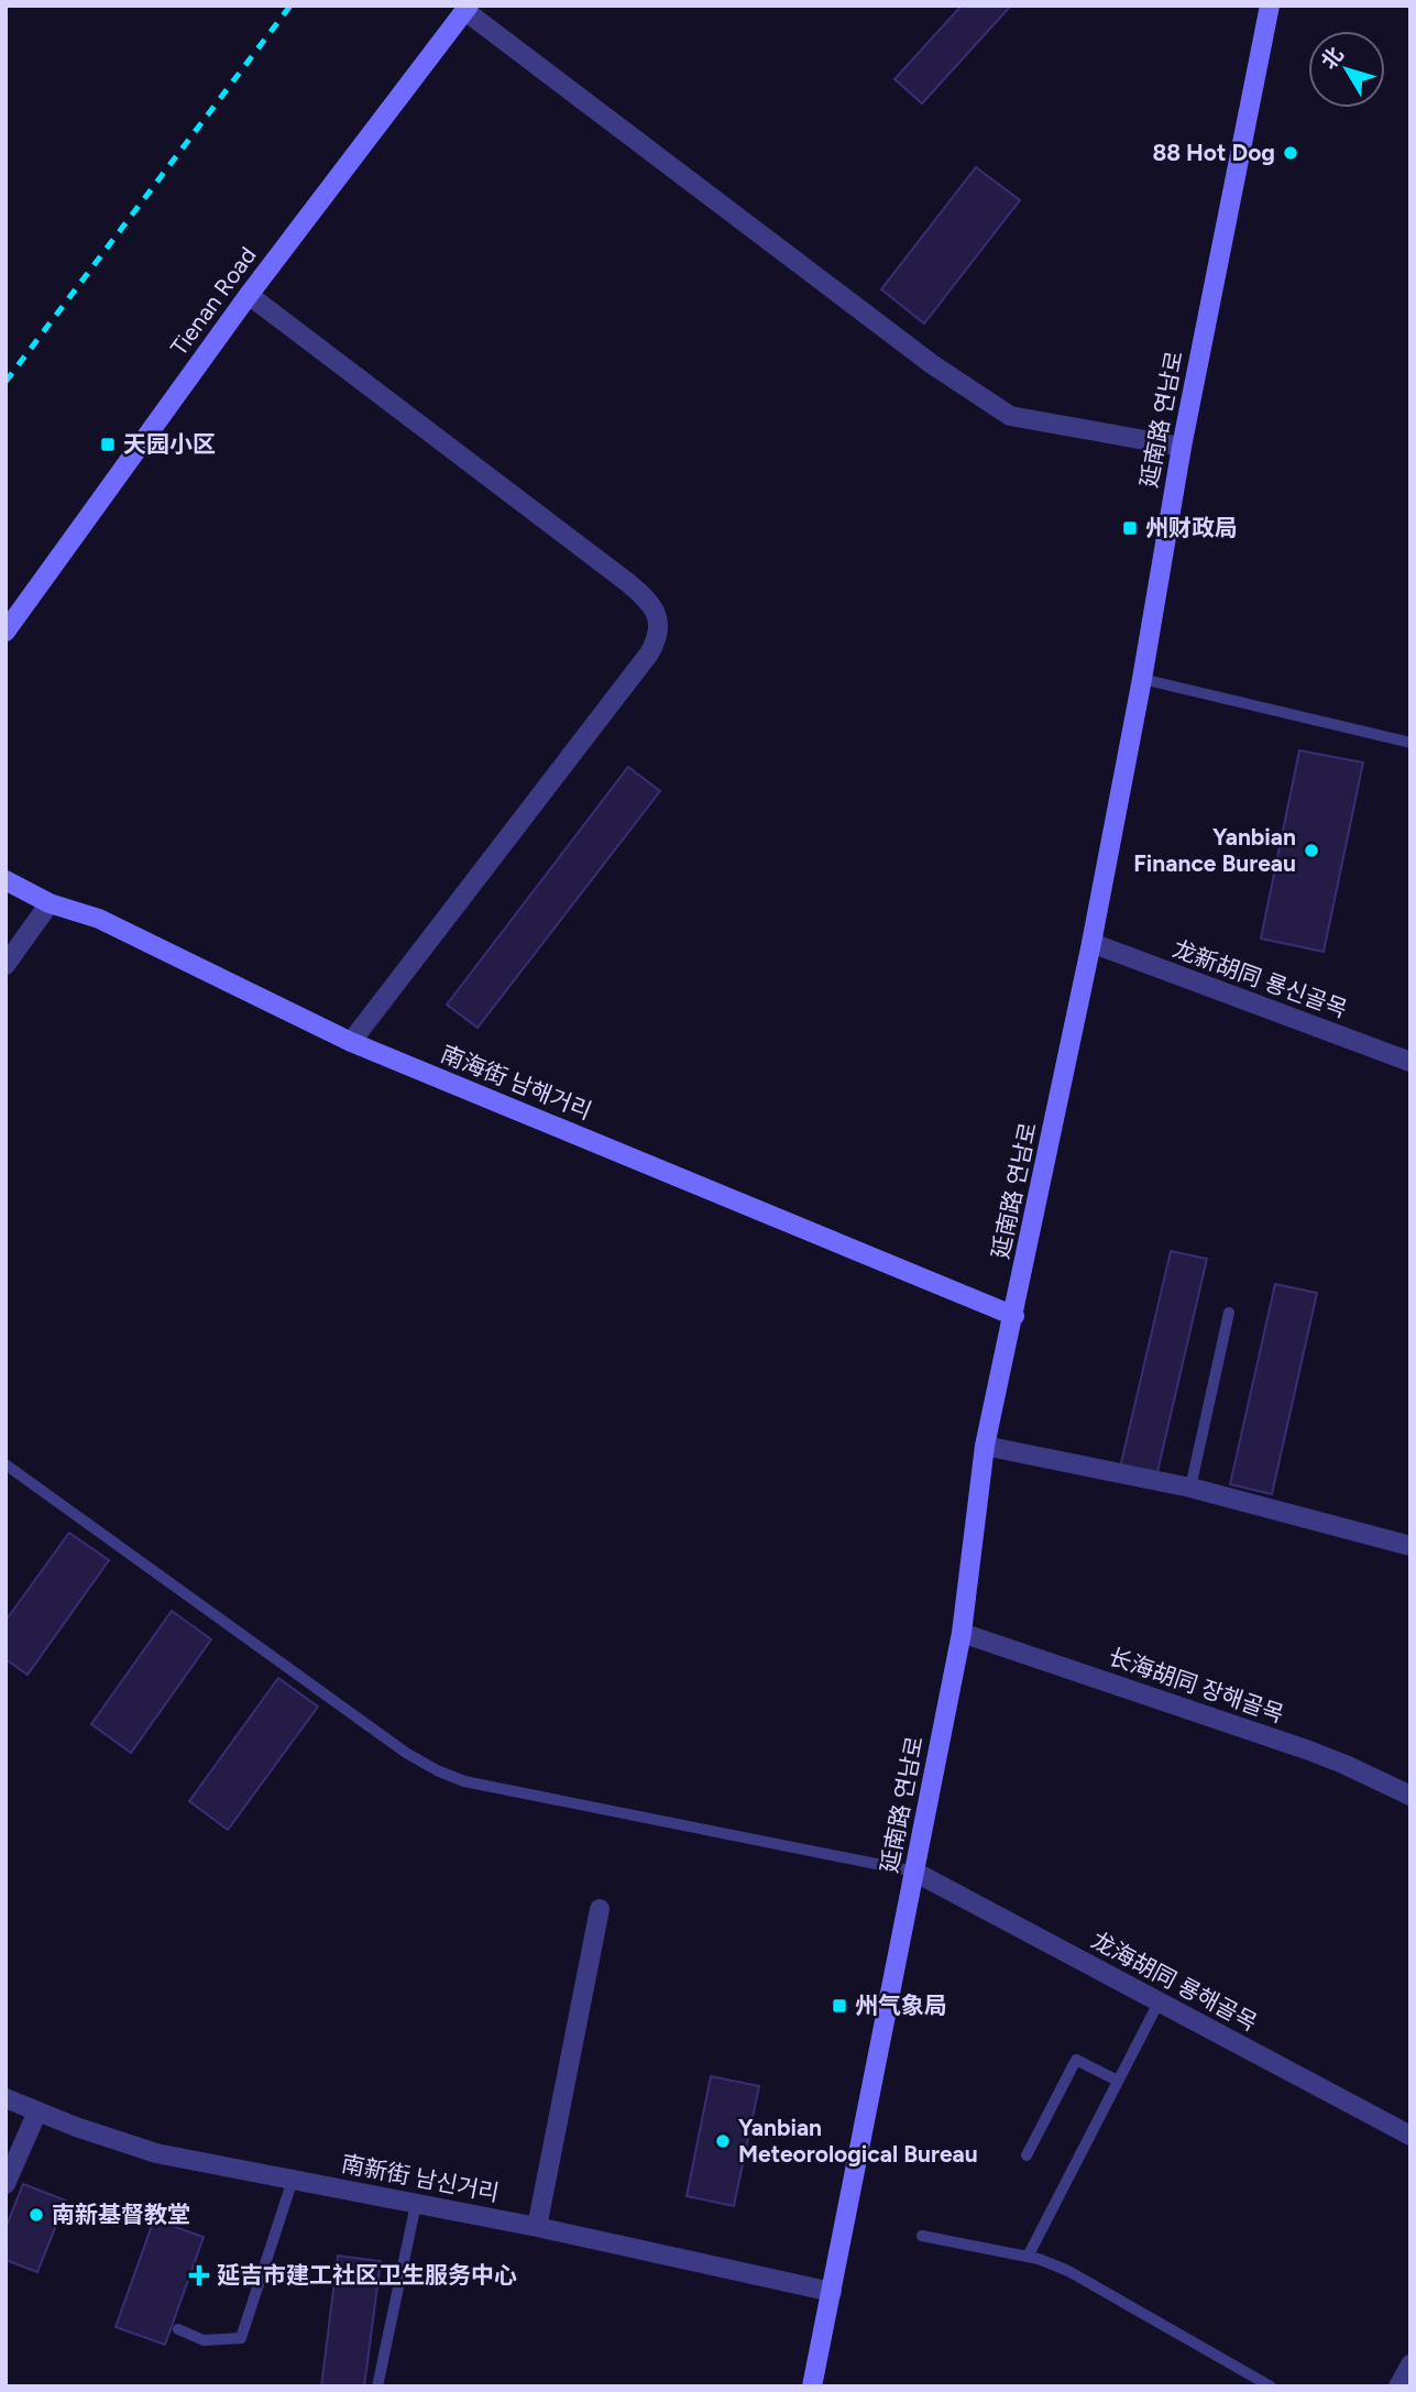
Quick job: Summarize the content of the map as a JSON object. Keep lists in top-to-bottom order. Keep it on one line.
{"streets":{"main road":["Tienan Road","延南路 연남로","南海街 남해거리"],"street":["龙新胡同 룡신골목","长海胡同 장해골목","龙海胡同 룡해골목","南新街 남신거리"]},"crossings":[["延南路 연남로","龙新胡同 룡신골목"],["延南路 연남로","南海街 남해거리"],["延南路 연남로","长海胡同 장해골목"],["延南路 연남로","龙海胡同 룡해골목"],["延南路 연남로","南新街 남신거리"]],"places":{"other":["88 Hot Dog","Yanbian Finance Bureau","Yanbian Meteorological Bureau","南新基督教堂"],"transit":["天园小区","州财政局","州气象局"],"health":["延吉市建工社区卫生服务中心"]},"north":"top left"}
